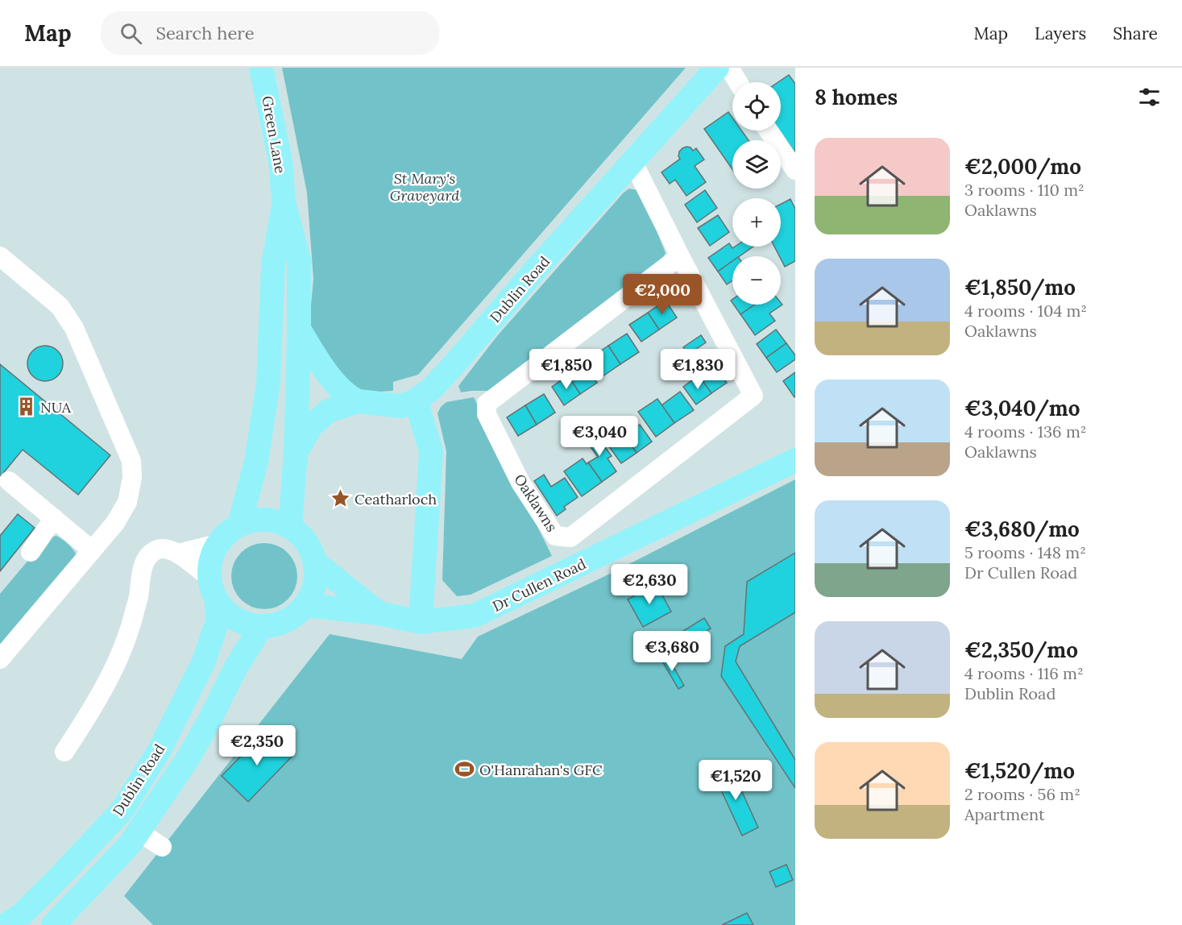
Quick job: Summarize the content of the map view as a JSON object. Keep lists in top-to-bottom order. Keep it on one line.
{"streets":{"main road":["Green Lane","Dublin Road","Dr Cullen Road"],"street":["Oaklawns"]},"crossings":[["Dublin Road","Oaklawns"],["Dublin Road","Dr Cullen Road"]],"parks":["St Mary's Graveyard"],"places":{"building":["NUA"],"place":["Ceatharloch"],"sports":["O'Hanrahan's GFC"]},"page":{"header":"Map","search":"Search here","nav":["Map","Layers","Share"],"heading":"8 homes","map_buttons":["+","−"],"list":[{"name":"€2,000/mo","note":"3 rooms · 110 m² · Oaklawns"},{"name":"€1,850/mo","note":"4 rooms · 104 m² · Oaklawns"},{"name":"€3,040/mo","note":"4 rooms · 136 m² · Oaklawns"},{"name":"€3,680/mo","note":"5 rooms · 148 m² · Dr Cullen Road"},{"name":"€2,350/mo","note":"4 rooms · 116 m² · Dublin Road"},{"name":"€1,520/mo","note":"2 rooms · 56 m² · Apartment"}],"price":["€2,000","€1,850","€1,830","€3,040","€2,630","€3,680","€2,350","€1,520"]}}
